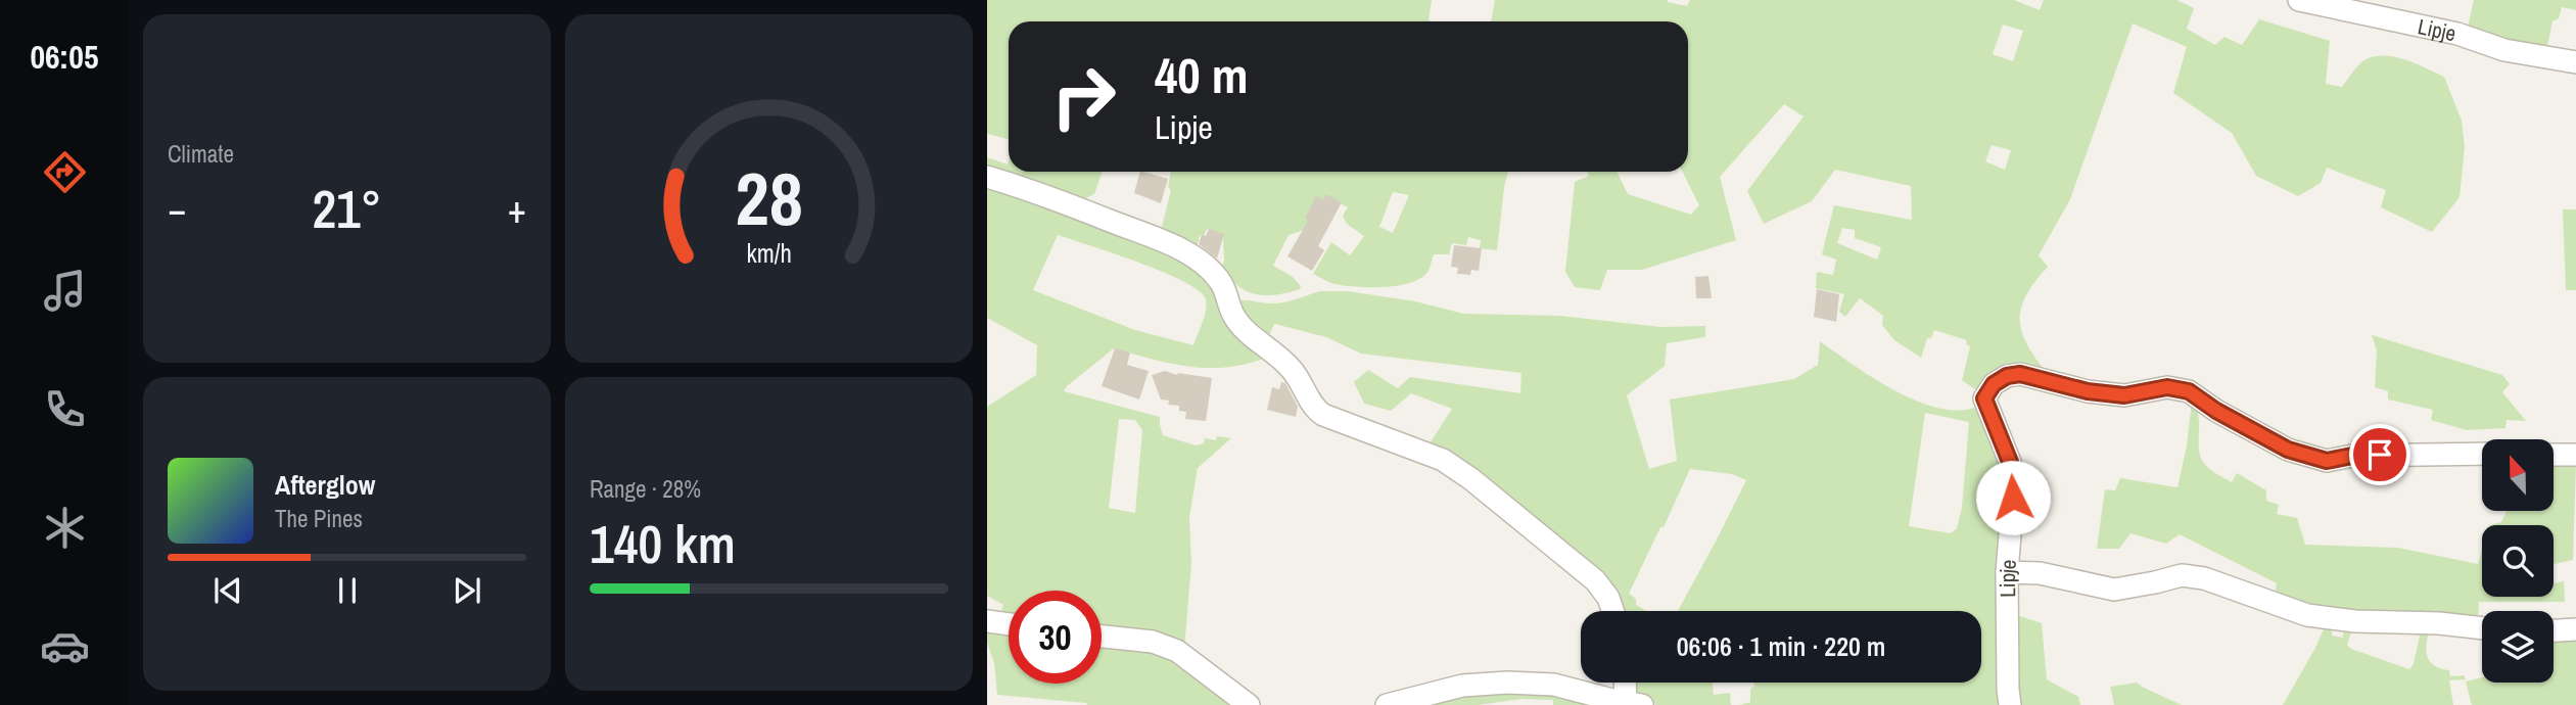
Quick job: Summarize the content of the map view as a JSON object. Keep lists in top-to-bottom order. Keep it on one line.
{"streets":{"street":["Lipje"]},"north":"top","page":{"tabs":"06:05","tile":["Climate",["Range · 28%","140 km"]],"turn":["40 m","Lipje"],"heat":["−","21°","+"],"song":["Afterglow","The Pines"],"limit":"30","trip":"06:06 · 1 min · 220 m","gauge":["28","km/h"]}}
